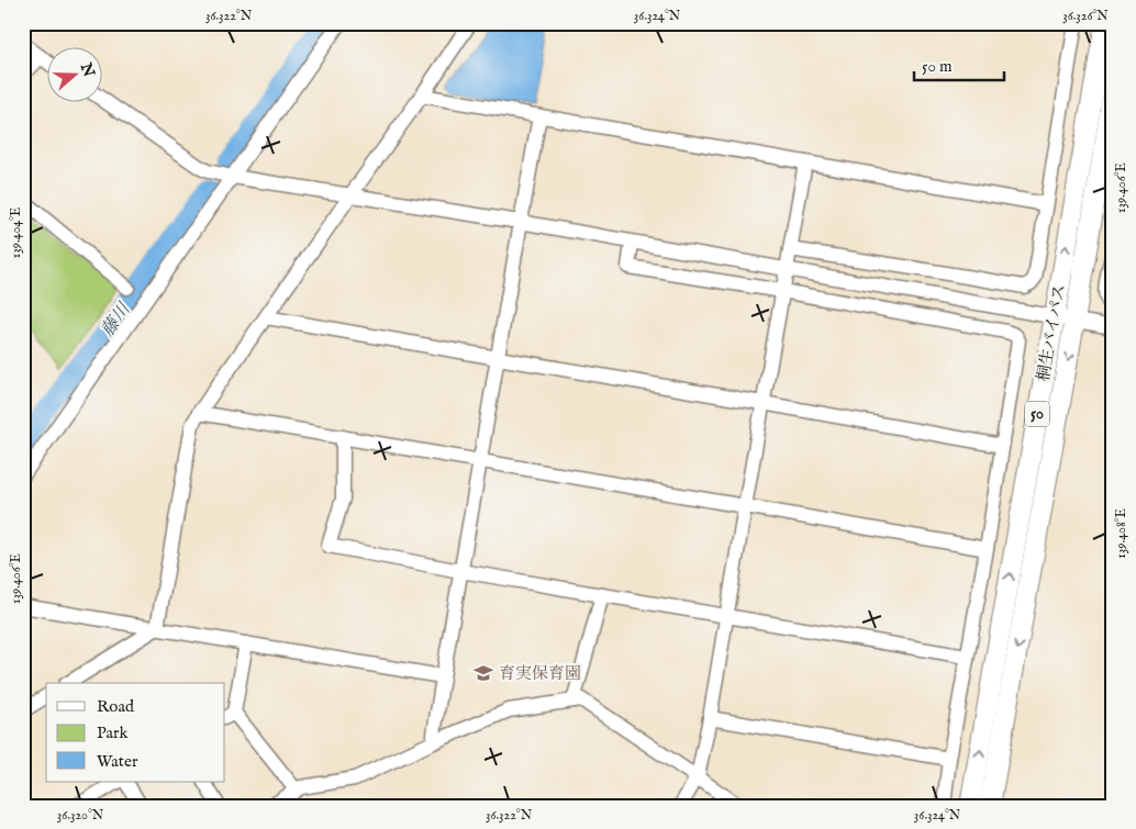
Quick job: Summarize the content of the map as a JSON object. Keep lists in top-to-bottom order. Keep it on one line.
{"streets":{"highway":["桐生バイパス","50"]},"water":["藤川"],"places":{"school or university":["育実保育園"]},"legend":["Road","Park","Water"],"scale_bar":"50 m","north":"right","coordinates":["36.322°N","36.324°N","36.326°N","139.406°E","139.404°E","139.408°E","36.320°N"]}
